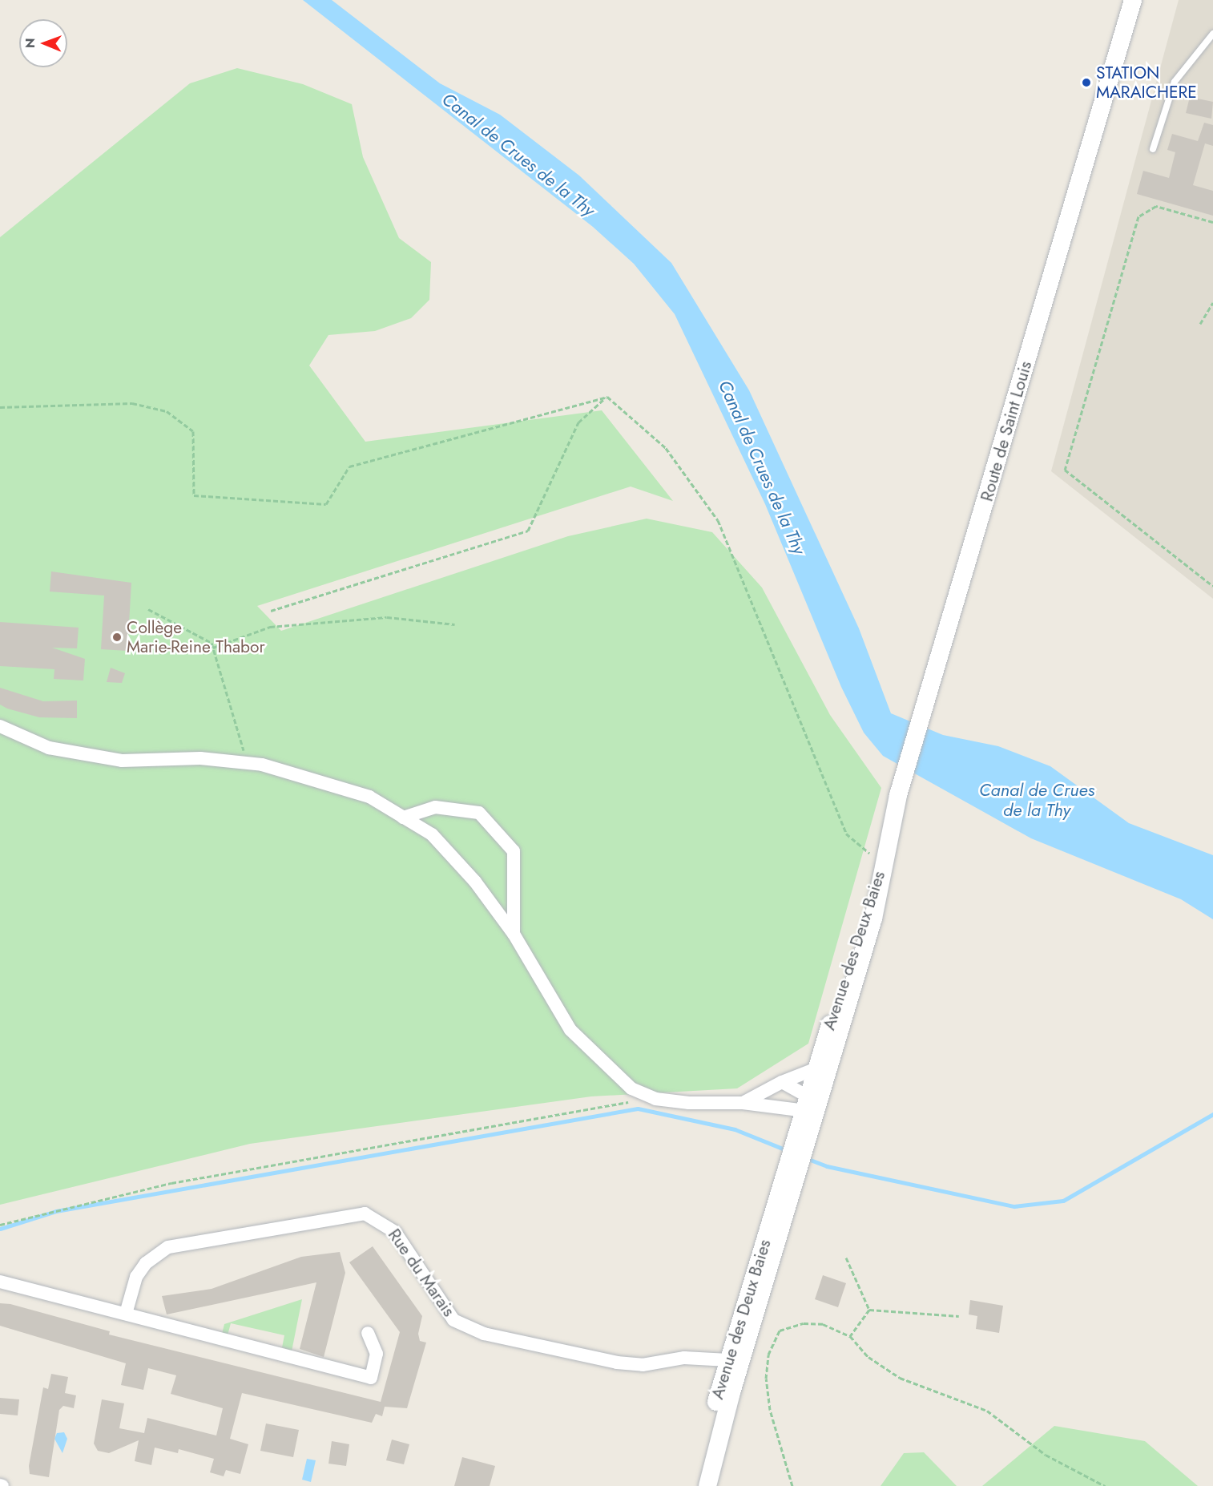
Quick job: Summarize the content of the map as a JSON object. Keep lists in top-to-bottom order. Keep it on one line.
{"streets":{"main road":["Route de Saint Louis","Avenue des Deux Baies"],"street":["Rue du Marais"]},"crossings":[["Route de Saint Louis","Avenue des Deux Baies"],["Avenue des Deux Baies","Rue du Marais"]],"water":["Canal de Crues de la Thy"],"places":["STATION MARAICHERE","Collège Marie-Reine Thabor"],"north":"left"}
